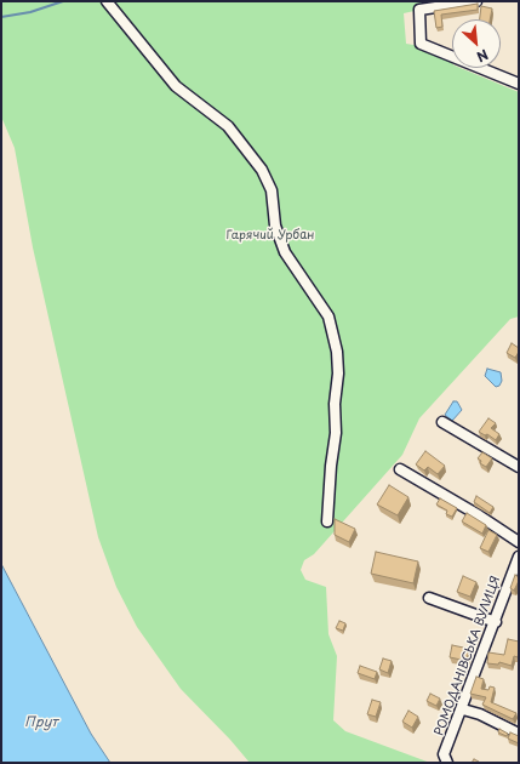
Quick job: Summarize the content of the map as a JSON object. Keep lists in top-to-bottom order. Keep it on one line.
{"streets":{"street":["РОМОДАНІВСЬКА ВУЛИЦЯ"]},"water":["Прут"],"parks":["Гарячий Урбан"],"north":"bottom right"}
